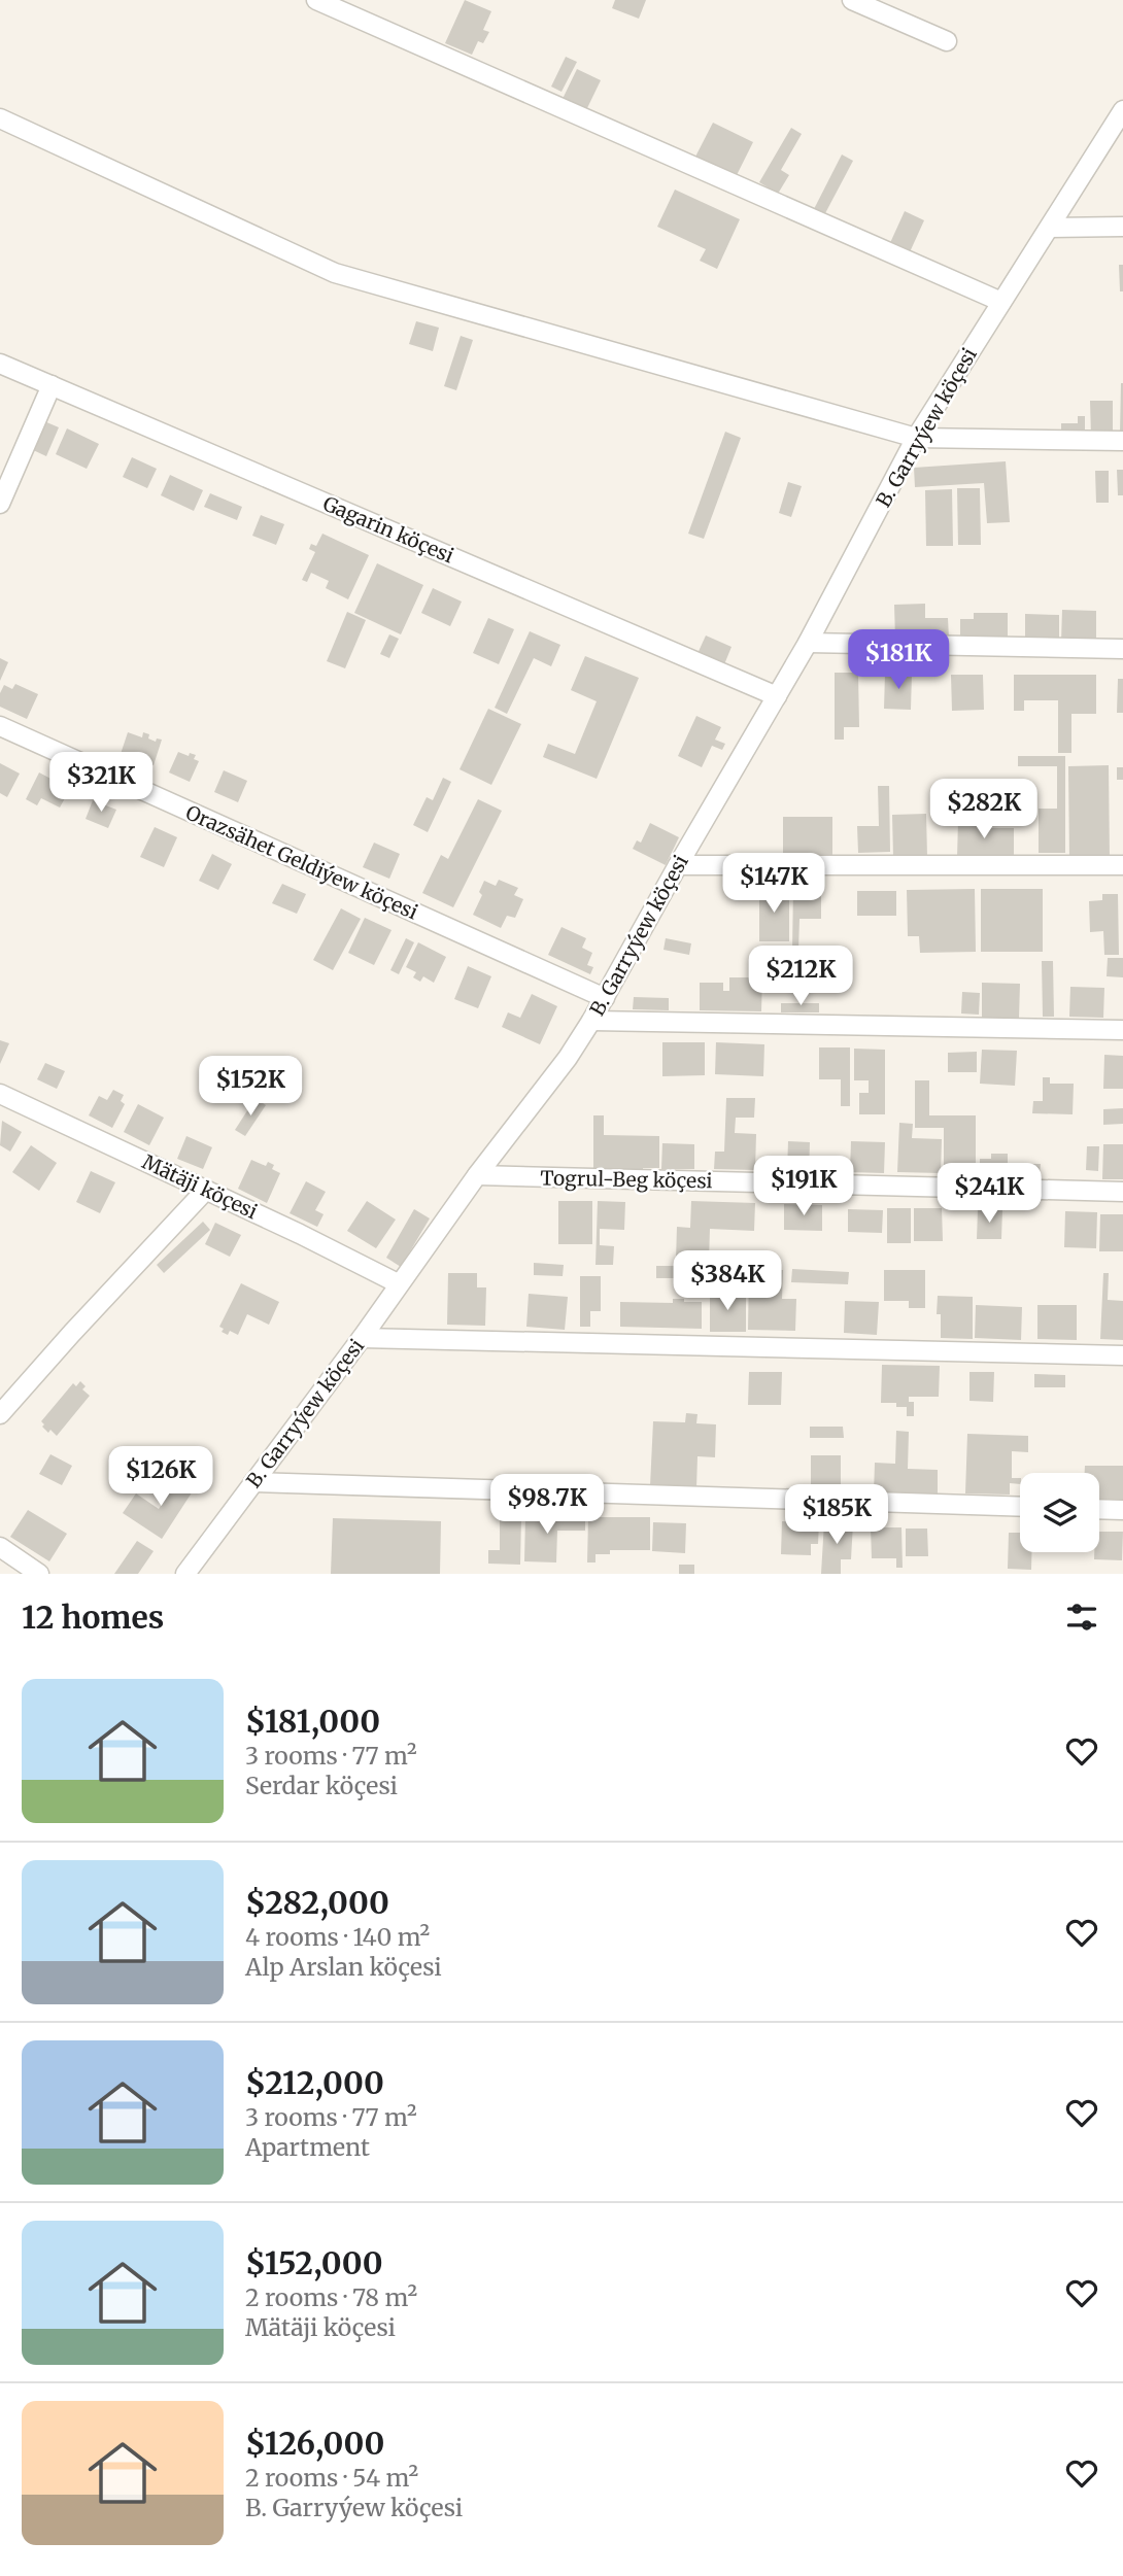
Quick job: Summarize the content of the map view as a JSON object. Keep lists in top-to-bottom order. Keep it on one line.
{"streets":{"street":["B. Garryýew köçesi","Gagarin köçesi","Orazsähet Geldiýew köçesi","Togrul-Beg köçesi","Mätäji köçesi"]},"crossings":[["B. Garryýew köçesi","Gagarin köçesi"],["B. Garryýew köçesi","Orazsähet Geldiýew köçesi"],["B. Garryýew köçesi","Togrul-Beg köçesi"],["B. Garryýew köçesi","Mätäji köçesi"]],"page":{"price":["$181K","$321K","$282K","$147K","$212K","$152K","$191K","$241K","$384K","$126K","$98.7K","$185K"],"heading":"12 homes","list":[{"name":"$181,000","note":"3 rooms · 77 m² · Serdar köçesi"},{"name":"$282,000","note":"4 rooms · 140 m² · Alp Arslan köçesi"},{"name":"$212,000","note":"3 rooms · 77 m² · Apartment"},{"name":"$152,000","note":"2 rooms · 78 m² · Mätäji köçesi"},{"name":"$126,000","note":"2 rooms · 54 m² · B. Garryýew köçesi"}]}}
